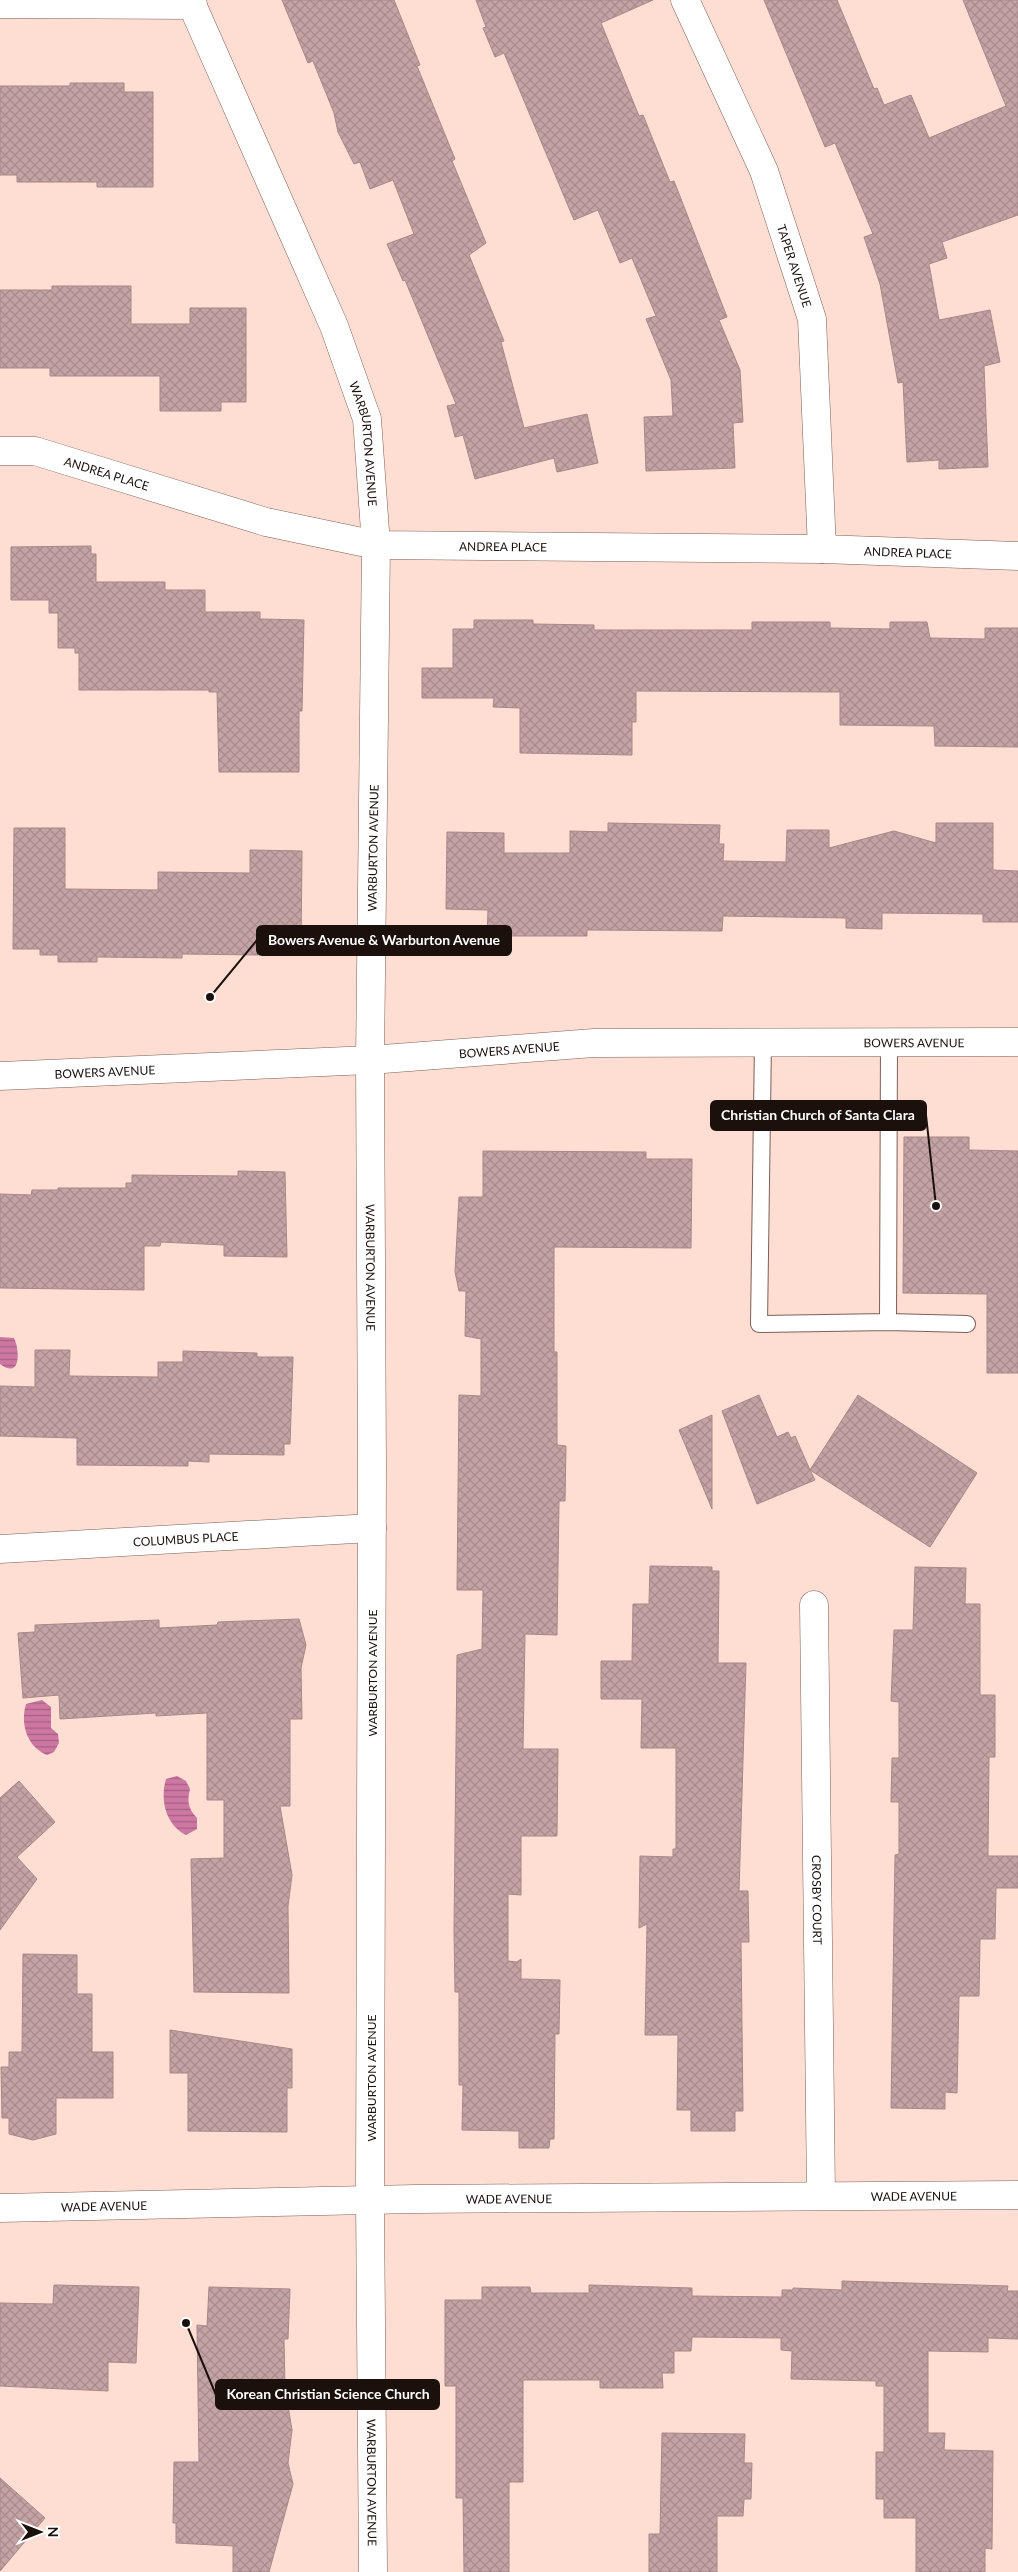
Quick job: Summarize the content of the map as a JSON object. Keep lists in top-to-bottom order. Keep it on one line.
{"streets":{"street":["TAPER AVENUE","WARBURTON AVENUE","ANDREA PLACE","BOWERS AVENUE","COLUMBUS PLACE","CROSBY COURT","WADE AVENUE"]},"crossings":[["TAPER AVENUE","ANDREA PLACE"],["WARBURTON AVENUE","ANDREA PLACE"],["WARBURTON AVENUE","BOWERS AVENUE"],["WARBURTON AVENUE","COLUMBUS PLACE"],["WARBURTON AVENUE","WADE AVENUE"],["CROSBY COURT","WADE AVENUE"]],"places":["Bowers Avenue & Warburton Avenue","Christian Church of Santa Clara","Korean Christian Science Church"],"north":"right"}
